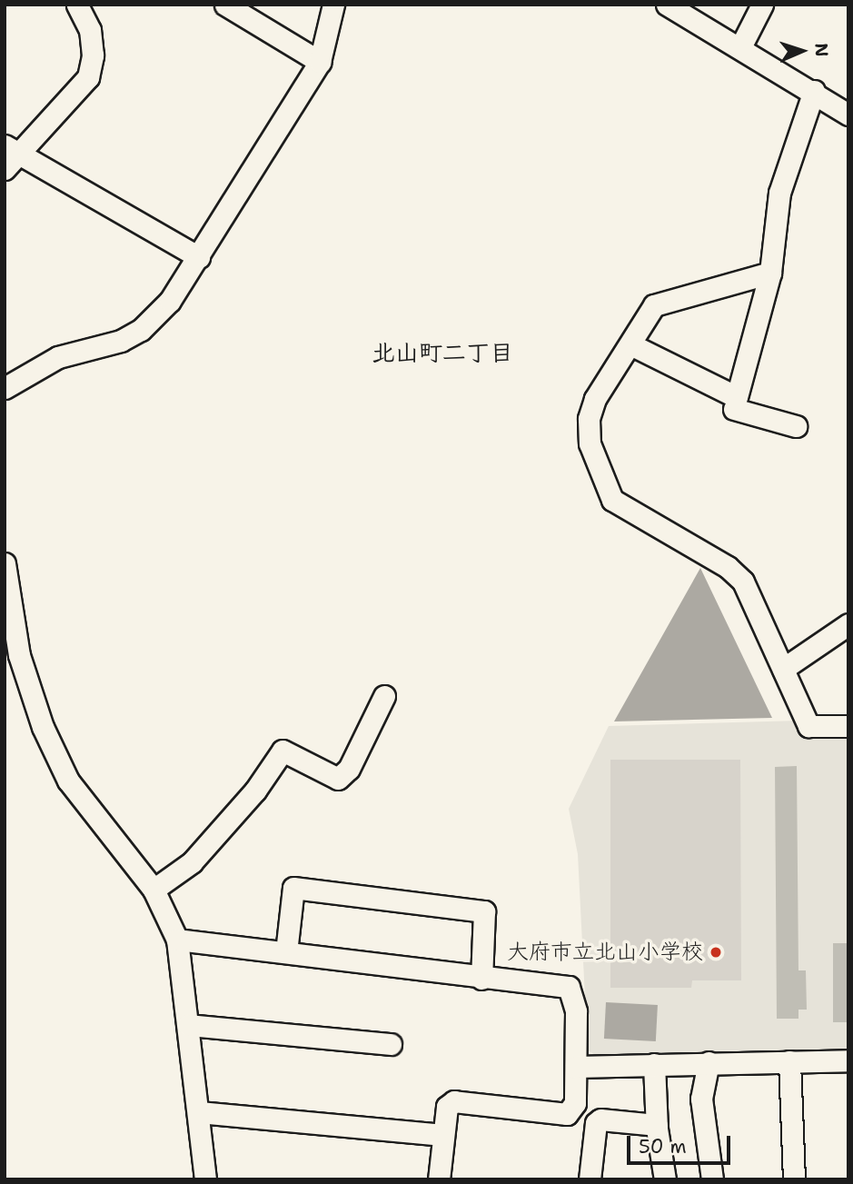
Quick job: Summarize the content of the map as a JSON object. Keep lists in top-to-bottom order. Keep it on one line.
{"districts":["北山町二丁目"],"places":["大府市立北山小学校"],"scale_bar":"50 m","north":"right"}
